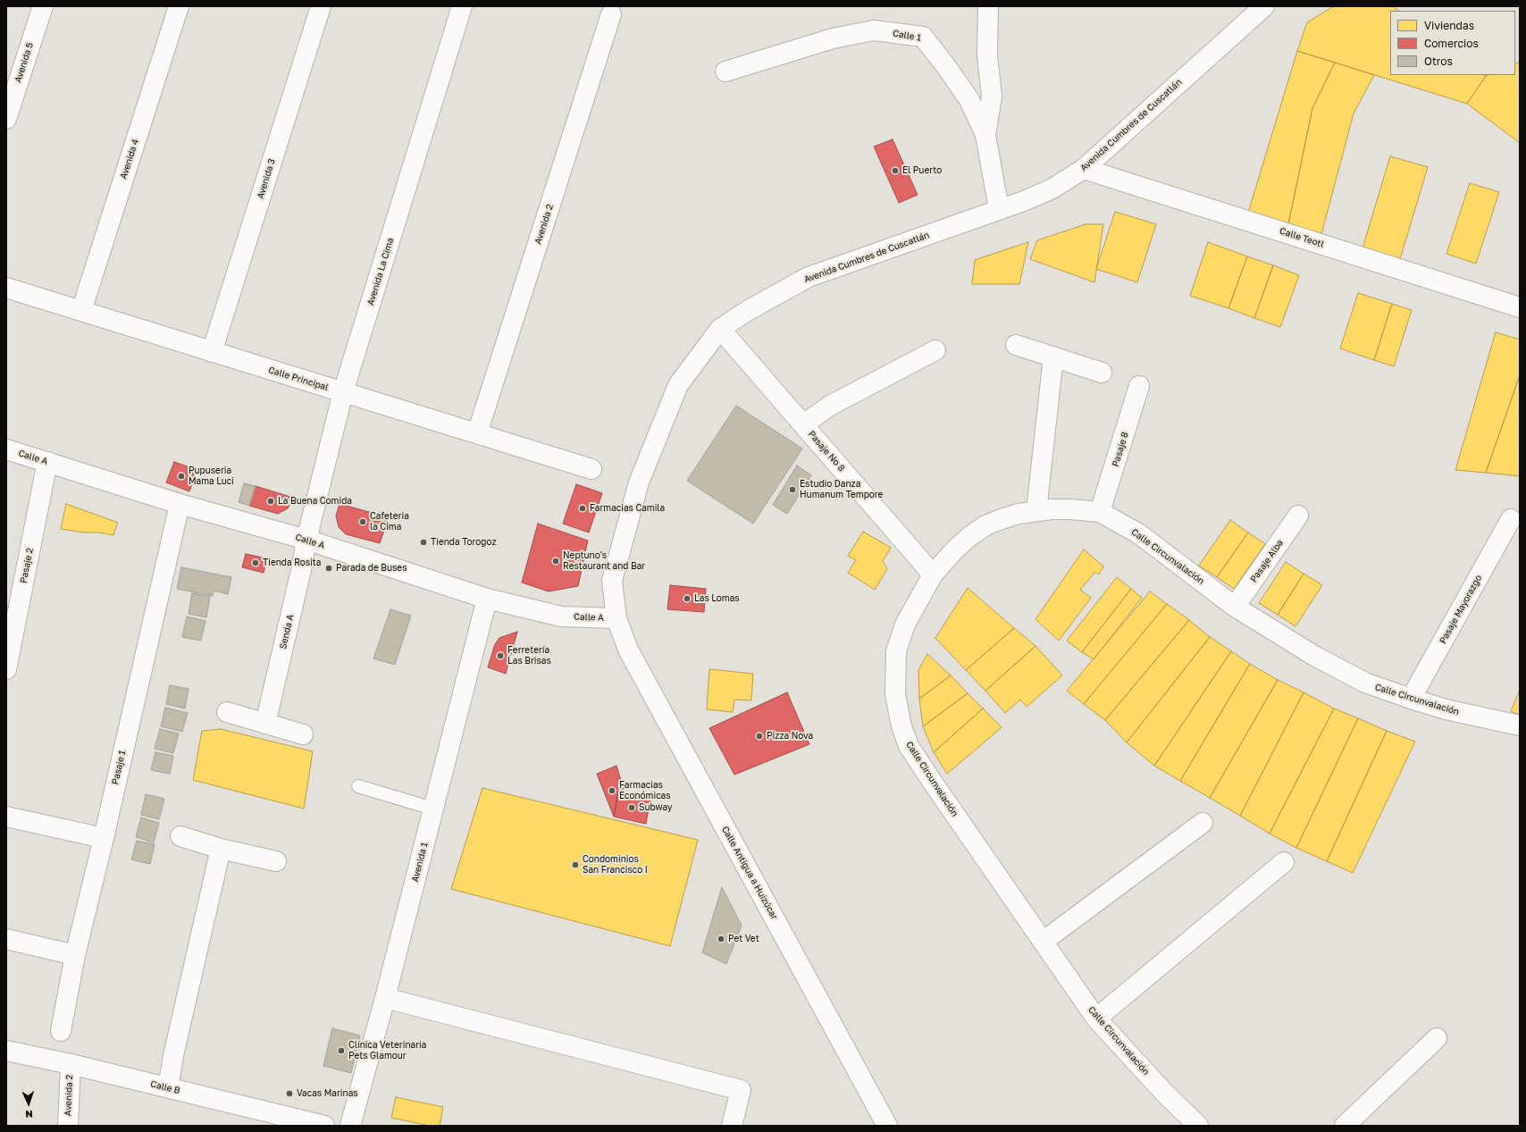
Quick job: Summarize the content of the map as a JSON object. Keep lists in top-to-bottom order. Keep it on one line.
{"streets":{"street":["Calle 1","Avenida 5","Avenida Cumbres de Cuscatlán","Avenida 4","Avenida 3","Avenida 2","Calle Teotl","Avenida La Cima","Calle Principal","Pasaje 8","Pasaje No 8","Calle A","Calle Circunvalación","Pasaje Alba","Pasaje 2","Pasaje Mayorazgo","Senda A","Pasaje 1","Avenida 1","Calle Antigua a Huizúcar","Calle B"]},"crossings":[["Calle 1","Avenida Cumbres de Cuscatlán"],["Avenida Cumbres de Cuscatlán","Calle Teotl"],["Avenida Cumbres de Cuscatlán","Pasaje No 8"],["Avenida Cumbres de Cuscatlán","Calle A"],["Avenida Cumbres de Cuscatlán","Calle Antigua a Huizúcar"],["Avenida 4","Calle Principal"],["Avenida 3","Calle Principal"],["Avenida 2","Calle Principal"],["Avenida 2","Calle B"],["Avenida La Cima","Calle Principal"],["Avenida La Cima","Calle A"],["Avenida La Cima","Senda A"],["Pasaje 8","Calle Circunvalación"],["Pasaje No 8","Calle Circunvalación"],["Calle A","Pasaje 2"],["Calle A","Senda A"],["Calle A","Pasaje 1"],["Calle A","Avenida 1"],["Calle A","Calle Antigua a Huizúcar"],["Calle Circunvalación","Pasaje Alba"],["Calle Circunvalación","Pasaje Mayorazgo"]],"places":["El Puerto","Pupuseria Mama Luci","Estudio Danza Humanum Tempore","La Buena Comida","Farmacias Camila","Cafeteria la Cima","Tienda Torogoz","Neptuno's Restaurant and Bar","Tienda Rosita","Parada de Buses","Las Lomas","Ferretería Las Brisas","Pizza Nova","Farmacias Económicas","Subway","Condominios San Francisco I","Pet Vet","Clínica Veterinaria Pets Glamour","Vacas Marinas"],"legend":["Viviendas","Comercios","Otros"],"north":"bottom"}
